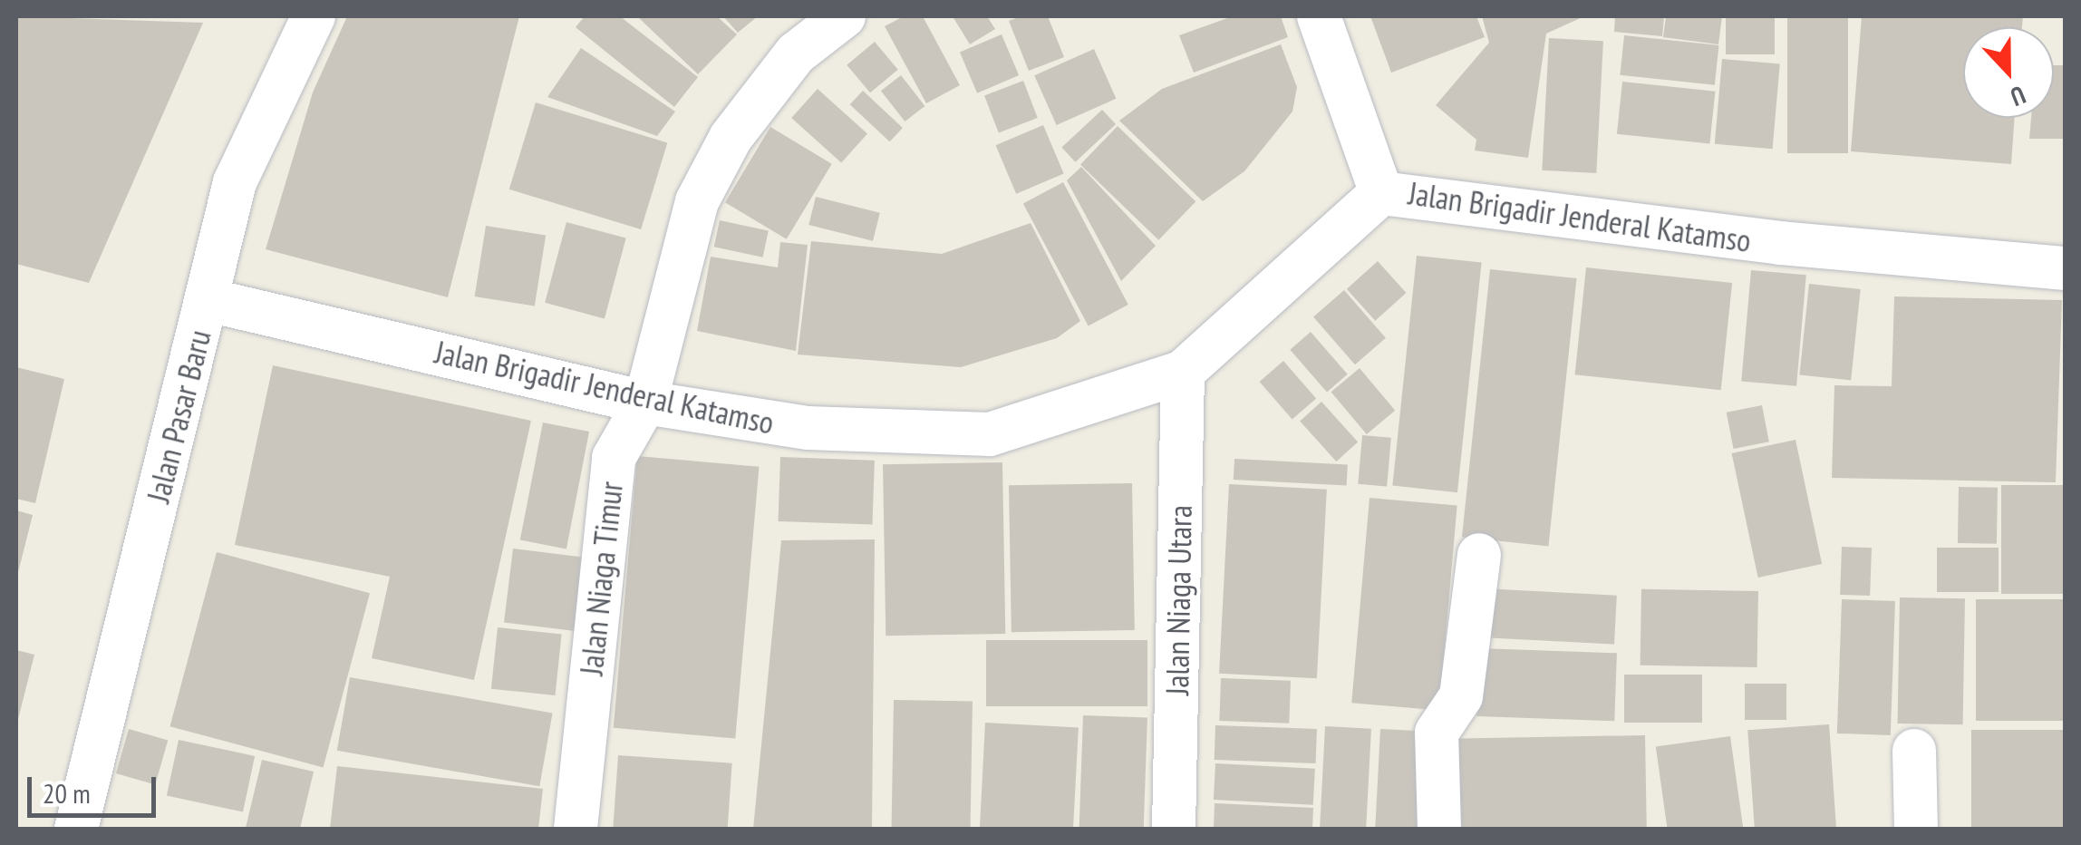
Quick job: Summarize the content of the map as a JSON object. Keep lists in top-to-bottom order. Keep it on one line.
{"streets":{"street":["Jalan Brigadir Jenderal Katamso","Jalan Pasar Baru","Jalan Niaga Timur","Jalan Niaga Utara"]},"crossings":[["Jalan Brigadir Jenderal Katamso","Jalan Pasar Baru"],["Jalan Brigadir Jenderal Katamso","Jalan Niaga Timur"],["Jalan Brigadir Jenderal Katamso","Jalan Niaga Utara"]],"scale_bar":"20 m","north":"bottom"}
